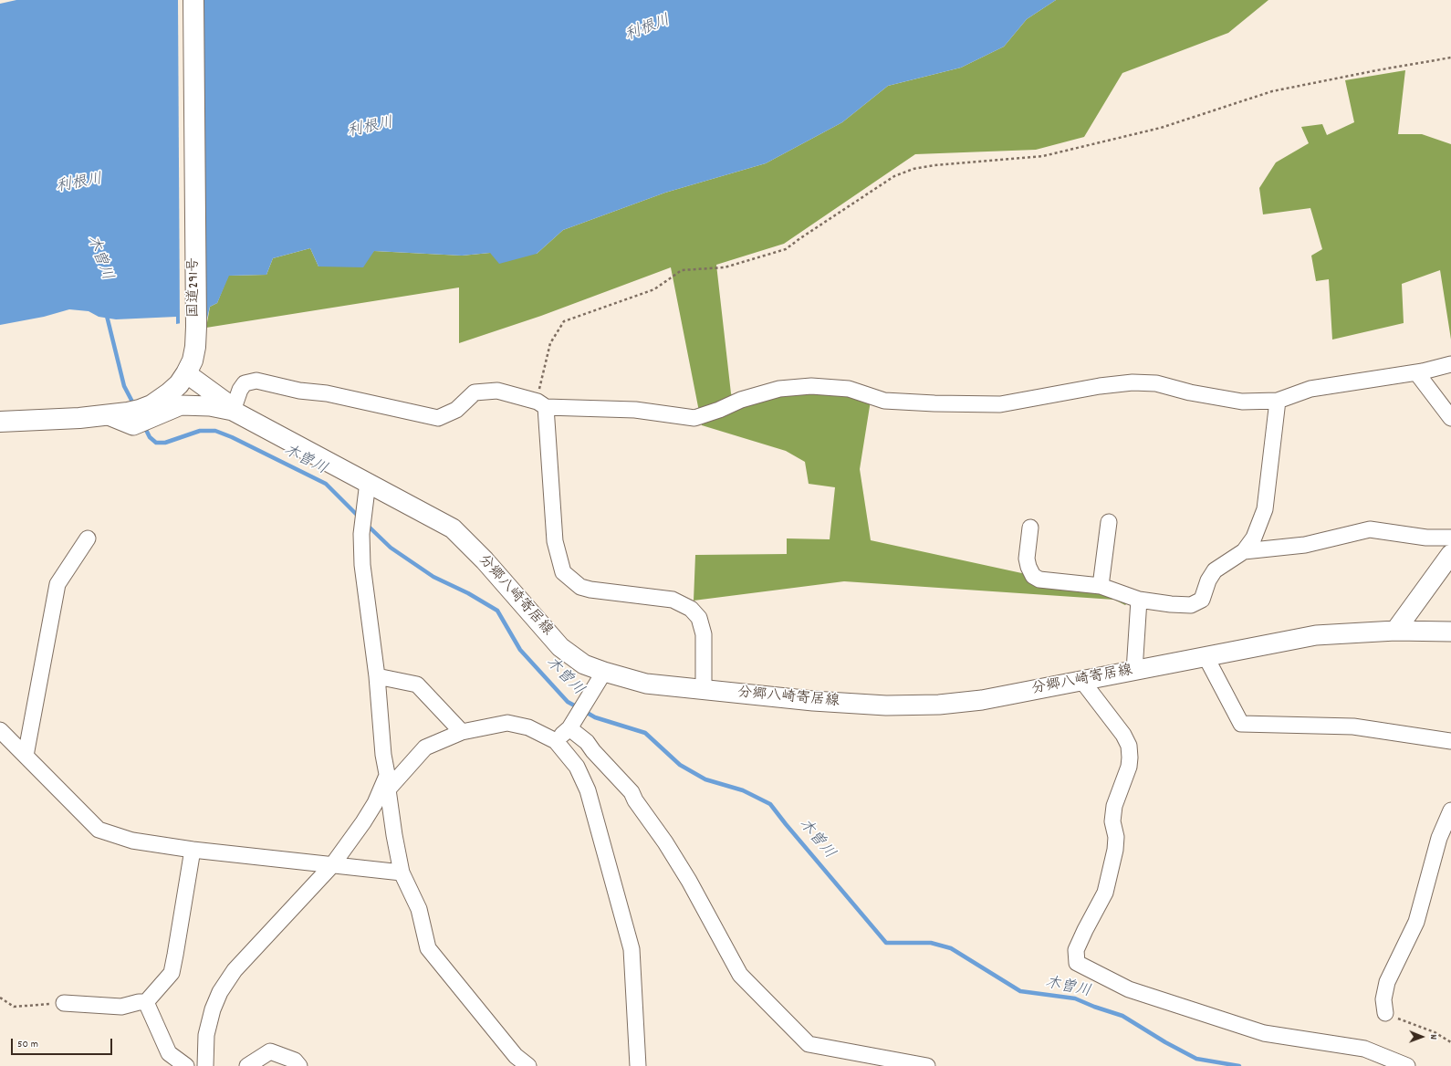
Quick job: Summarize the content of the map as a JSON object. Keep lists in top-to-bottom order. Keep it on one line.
{"streets":{"highway":["国道291号"],"main road":["分郷八崎寄居線"]},"crossings":[["国道291号","分郷八崎寄居線"]],"water":["利根川","木曽川"],"scale_bar":"50 m","north":"right"}
